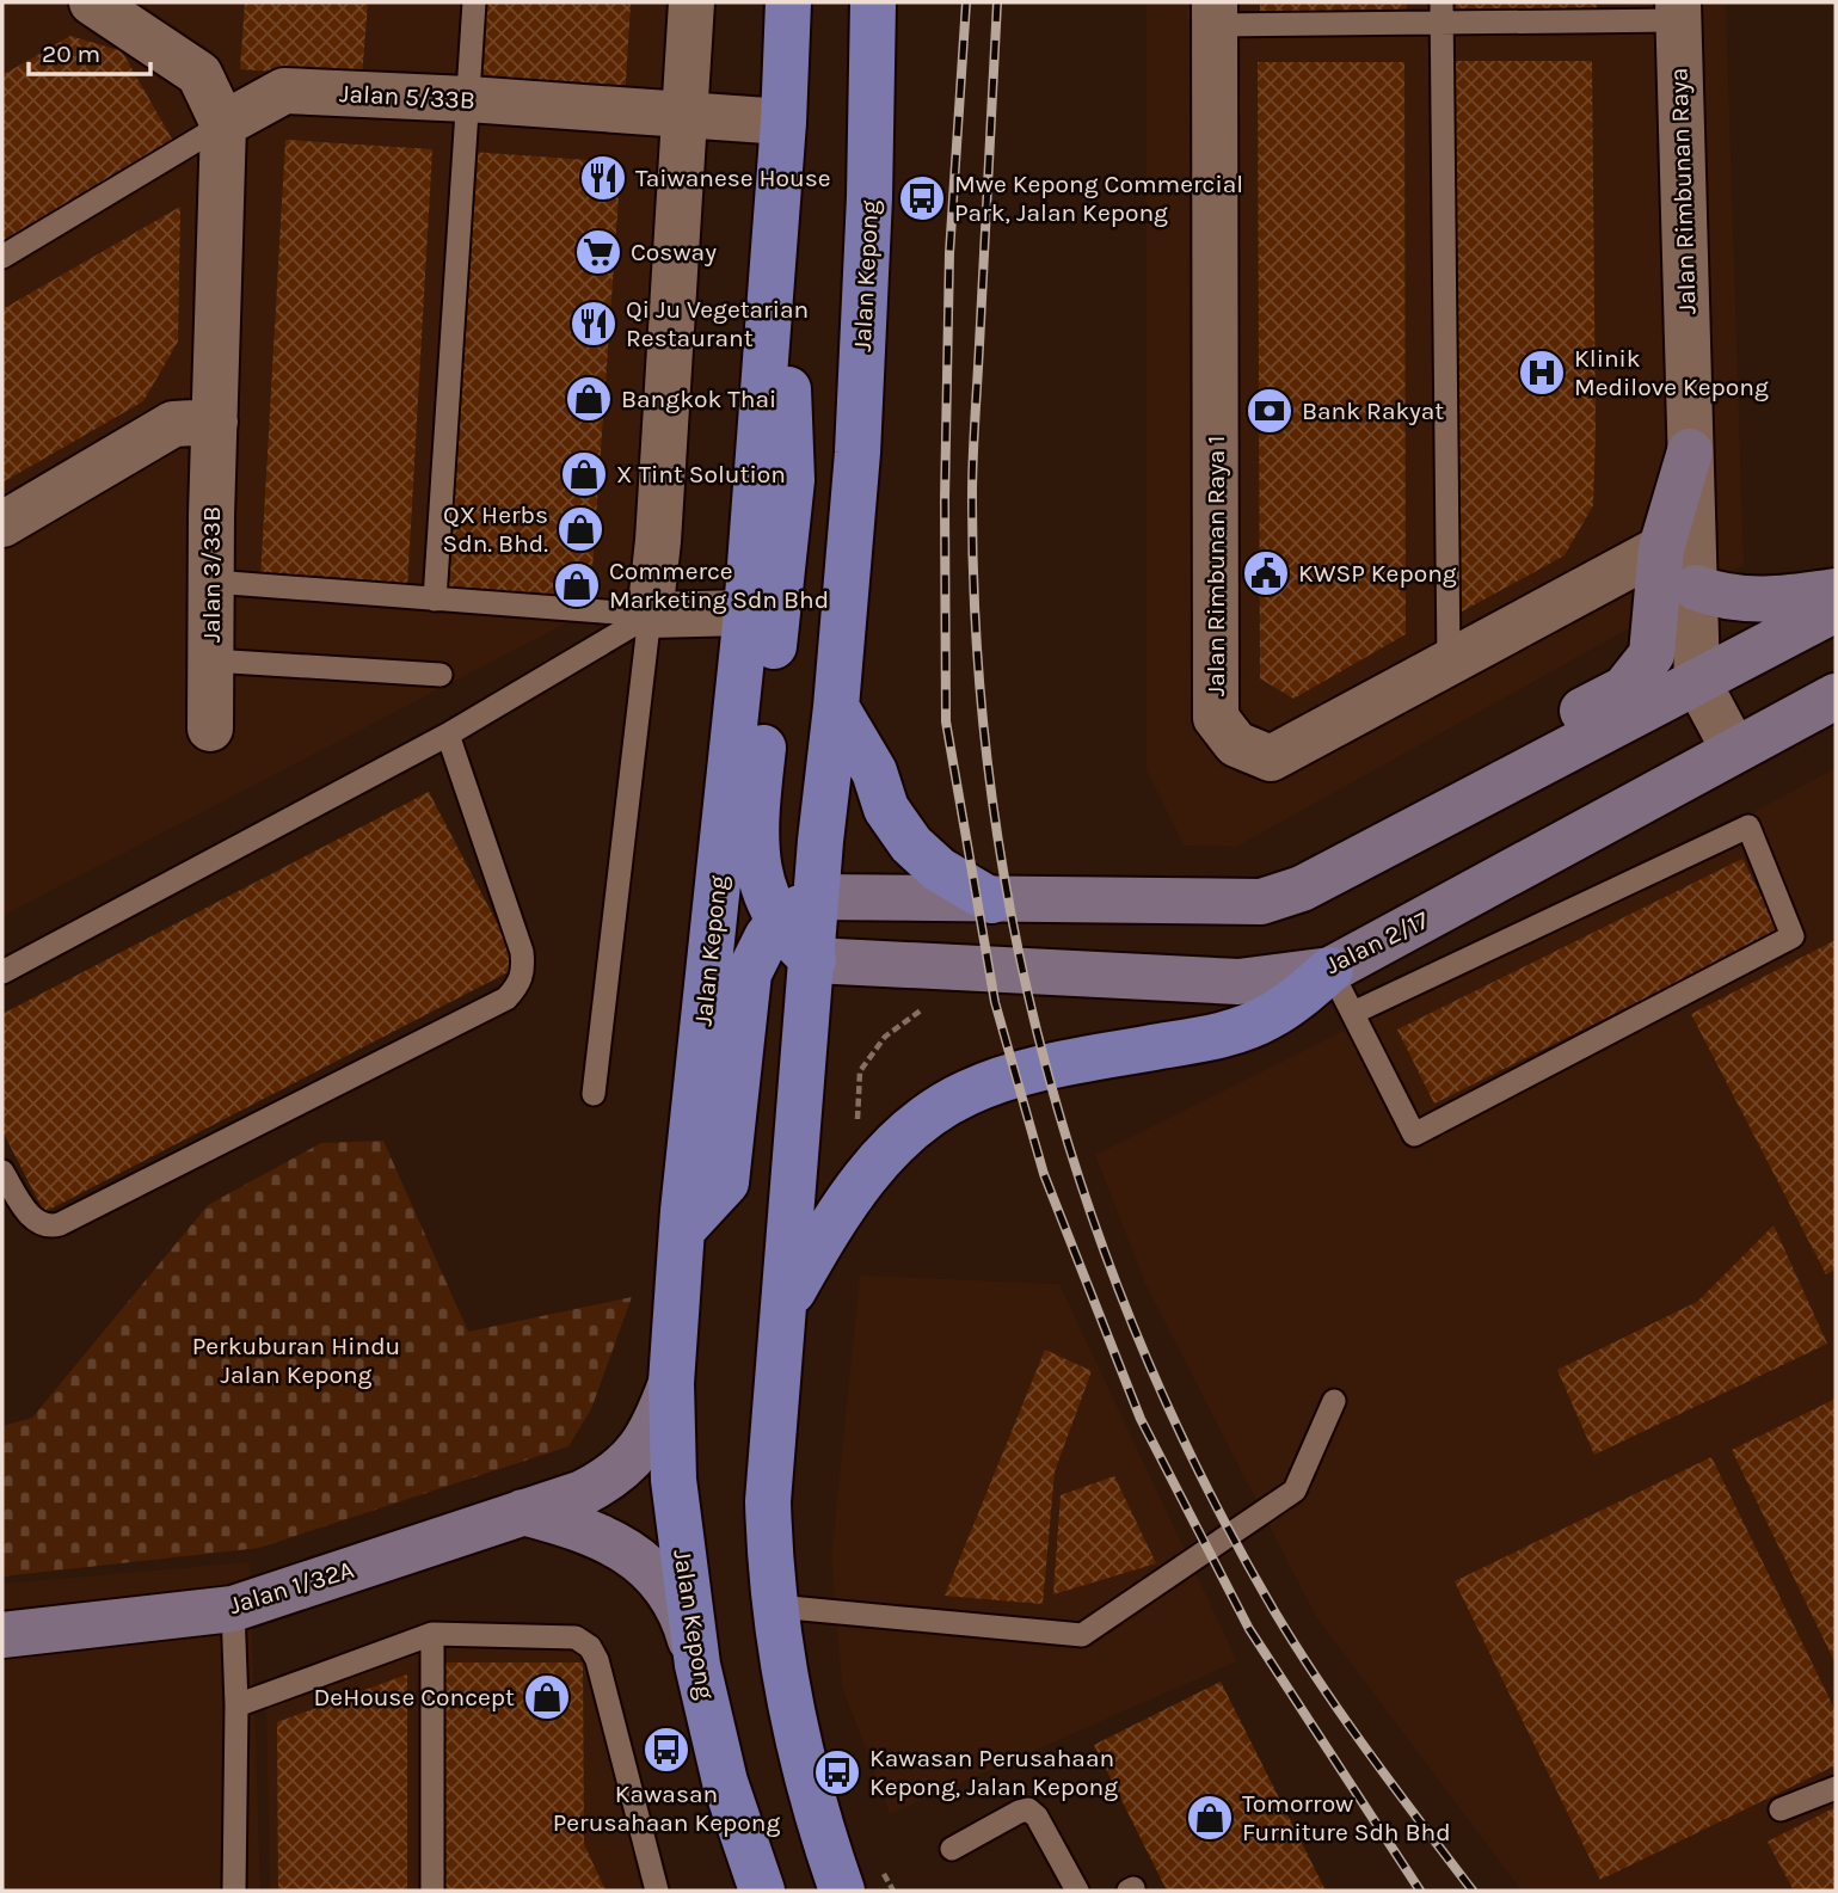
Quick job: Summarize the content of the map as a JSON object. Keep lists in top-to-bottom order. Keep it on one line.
{"streets":{"main road":["Jalan Kepong"],"street":["Jalan 5/33B","Jalan Rimbunan Raya","Jalan Rimbunan Raya 1","Jalan 3/33B","Jalan 2/17","Jalan 1/32A"]},"crossings":[["Jalan 5/33B","Jalan Kepong"],["Jalan 5/33B","Jalan 3/33B"],["Jalan Kepong","Jalan 2/17"],["Jalan Kepong","Jalan 1/32A"]],"parks":["Perkuburan Hindu Jalan Kepong"],"places":{"restaurant":["Taiwanese House","Qi Ju Vegetarian Restaurant"],"bus stop":["Mwe Kepong Commercial Park, Jalan Kepong","Kawasan Perusahaan Kepong","Kawasan Perusahaan Kepong, Jalan Kepong"],"supermarket":["Cosway"],"hospital":["Klinik Medilove Kepong"],"shop":["Bangkok Thai","X Tint Solution","QX Herbs Sdn. Bhd.","Commerce Marketing Sdn Bhd","DeHouse Concept","Tomorrow Furniture Sdh Bhd"],"bank":["Bank Rakyat"],"public building":["KWSP Kepong"]},"scale_bar":"20 m"}
